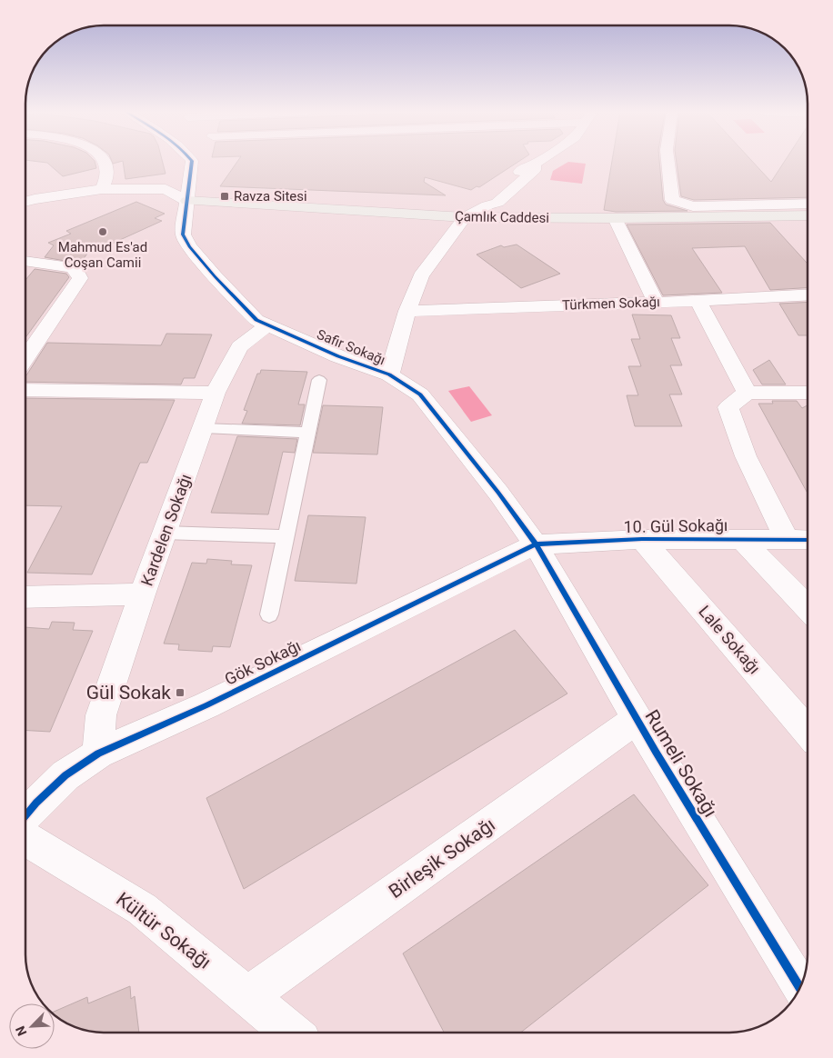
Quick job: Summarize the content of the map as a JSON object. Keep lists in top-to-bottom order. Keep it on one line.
{"streets":{"main road":["Çamlık Caddesi"],"street":["Türkmen Sokağı","Safir Sokağı","10. Gül Sokağı","Kardelen Sokağı","Lale Sokağı","Gök Sokağı","Rumeli Sokağı","Birleşik Sokağı","Kültür Sokağı"]},"crossings":[["Çamlık Caddesi","Safir Sokağı"],["Safir Sokağı","10. Gül Sokağı"],["Safir Sokağı","Kardelen Sokağı"],["Safir Sokağı","Gök Sokağı"],["Safir Sokağı","Rumeli Sokağı"],["10. Gül Sokağı","Lale Sokağı"],["10. Gül Sokağı","Gök Sokağı"],["10. Gül Sokağı","Rumeli Sokağı"],["Kardelen Sokağı","Gök Sokağı"],["Gök Sokağı","Rumeli Sokağı"],["Rumeli Sokağı","Birleşik Sokağı"],["Birleşik Sokağı","Kültür Sokağı"]],"places":{"transit":["Ravza Sitesi","Gül Sokak"],"other":["Mahmud Es'ad Coşan Camii"]},"north":"bottom left"}
